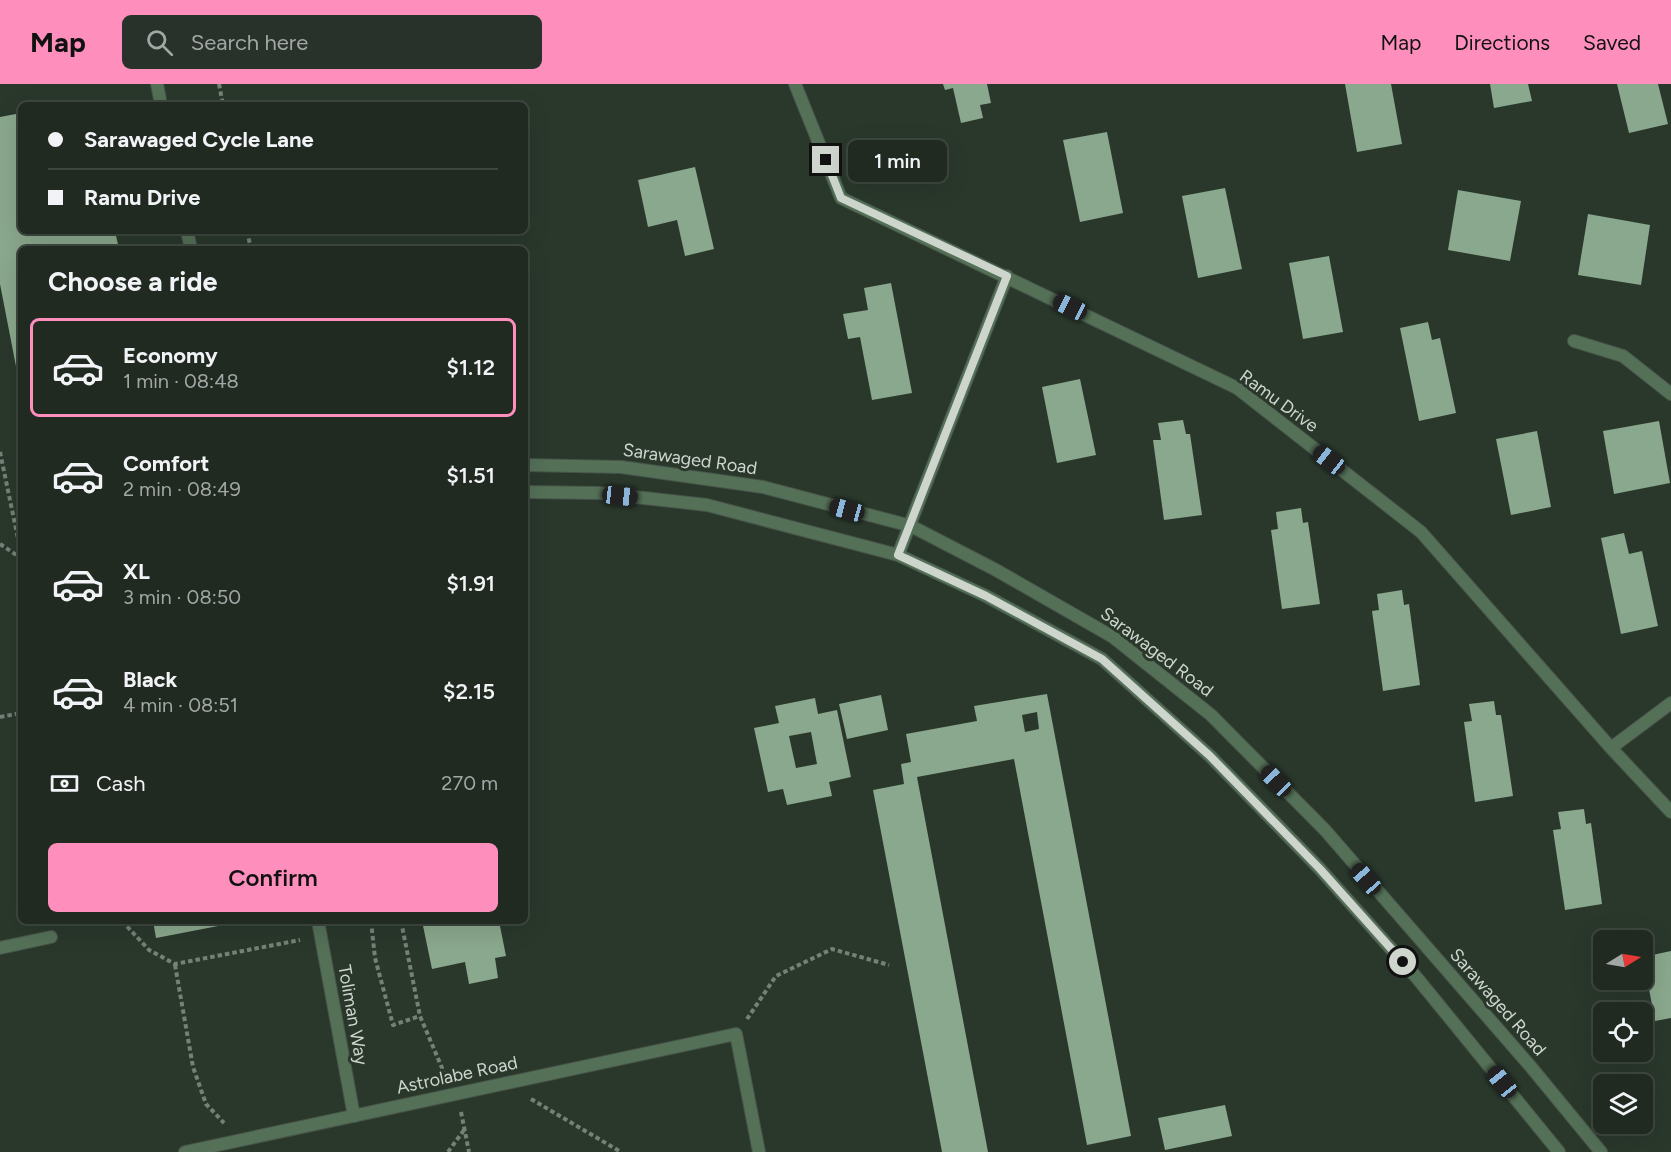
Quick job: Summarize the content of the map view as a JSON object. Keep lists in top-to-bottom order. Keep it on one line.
{"streets":{"street":["Ramu Drive","Sarawaged Road","Toliman Way","Astrolabe Road"]},"crossings":[["Toliman Way","Astrolabe Road"]],"north":"right","page":{"header":"Map","search":"Search here","nav":["Map","Directions","Saved"],"banner":["Sarawaged Cycle Lane","Ramu Drive"],"bubble":"1 min","heading":"Choose a ride","list":[{"name":"Economy","note":"1 min · 08:48","value":"$1.12"},{"name":"Comfort","note":"2 min · 08:49","value":"$1.51"},{"name":"XL","note":"3 min · 08:50","value":"$1.91"},{"name":"Black","note":"4 min · 08:51","value":"$2.15"}],"pay":["Cash","270 m"],"buttons":"Confirm"}}
